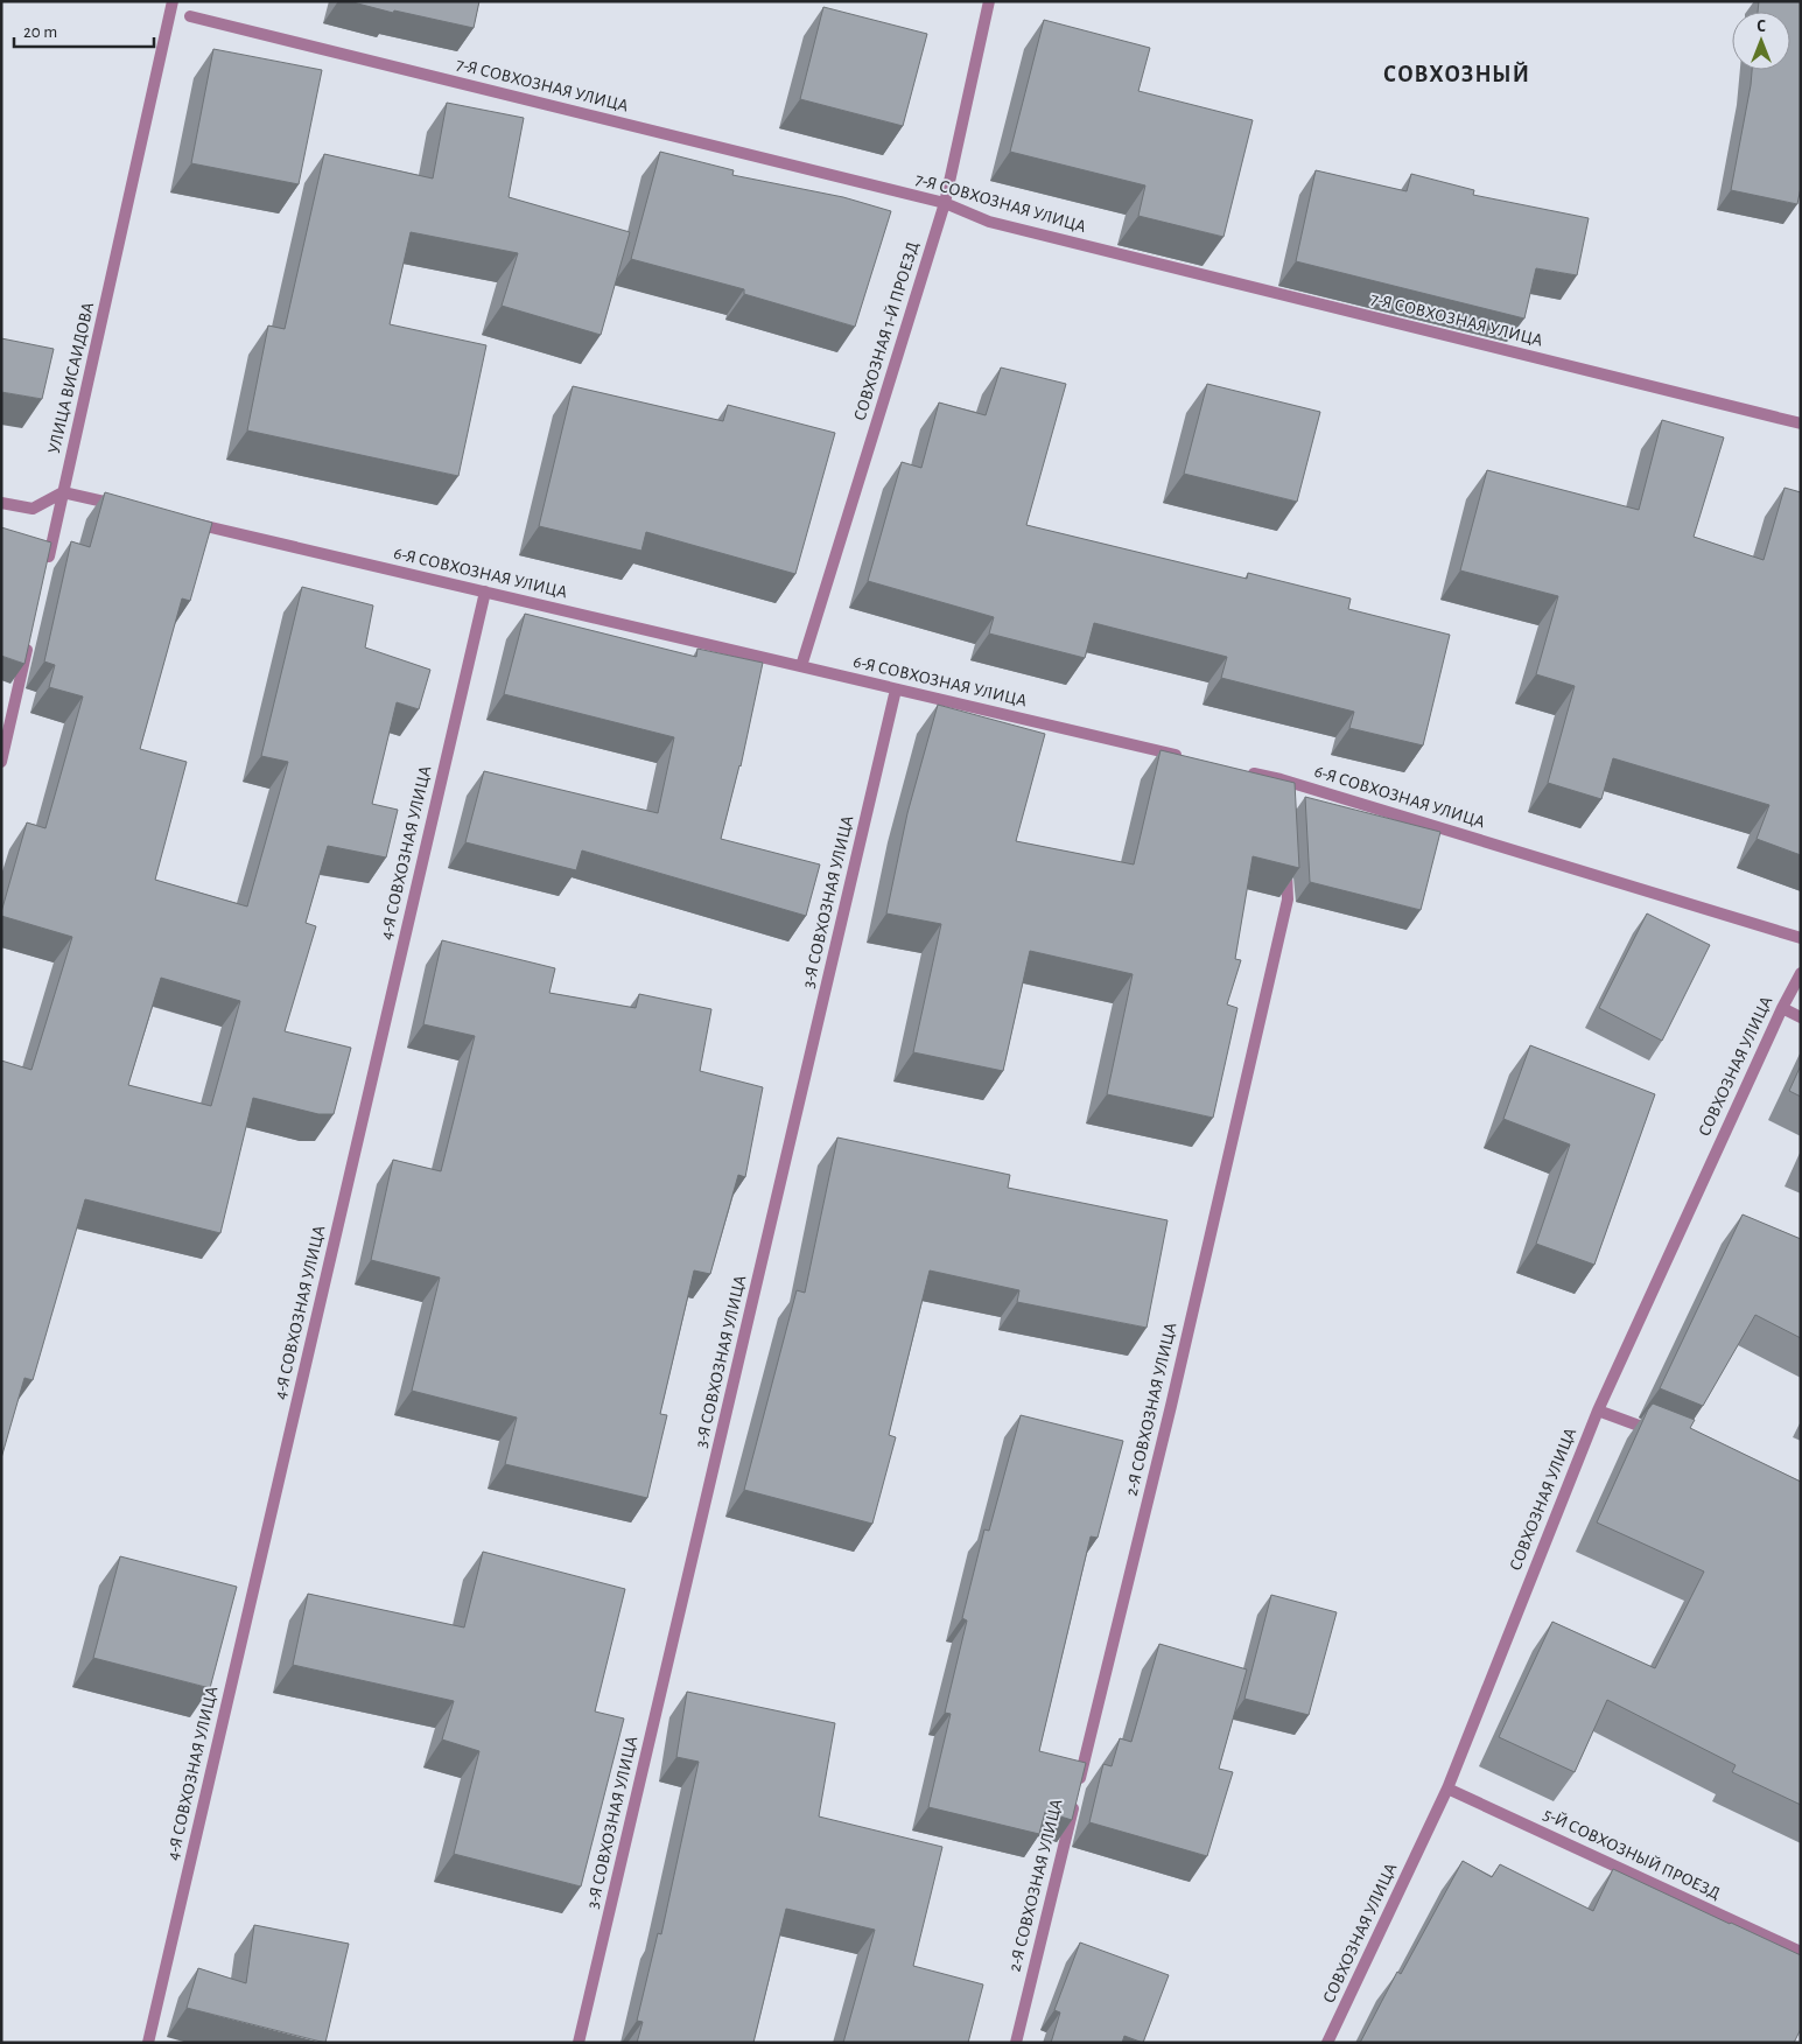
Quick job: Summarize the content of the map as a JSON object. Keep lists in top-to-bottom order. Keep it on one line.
{"streets":{"street":["7-Я СОВХОЗНАЯ УЛИЦА","СОВХОЗНАЯ 1-Й ПРОЕЗД","УЛИЦА ВИСАИДОВА","6-Я СОВХОЗНАЯ УЛИЦА","4-Я СОВХОЗНАЯ УЛИЦА","3-Я СОВХОЗНАЯ УЛИЦА","СОВХОЗНАЯ УЛИЦА","2-Я СОВХОЗНАЯ УЛИЦА","5-Й СОВХОЗНЫЙ ПРОЕЗД"]},"crossings":[["7-Я СОВХОЗНАЯ УЛИЦА","СОВХОЗНАЯ 1-Й ПРОЕЗД"],["СОВХОЗНАЯ 1-Й ПРОЕЗД","6-Я СОВХОЗНАЯ УЛИЦА"],["6-Я СОВХОЗНАЯ УЛИЦА","4-Я СОВХОЗНАЯ УЛИЦА"],["6-Я СОВХОЗНАЯ УЛИЦА","3-Я СОВХОЗНАЯ УЛИЦА"],["СОВХОЗНАЯ УЛИЦА","5-Й СОВХОЗНЫЙ ПРОЕЗД"]],"districts":["СОВХОЗНЫЙ"],"scale_bar":"20 m","north":"top"}
